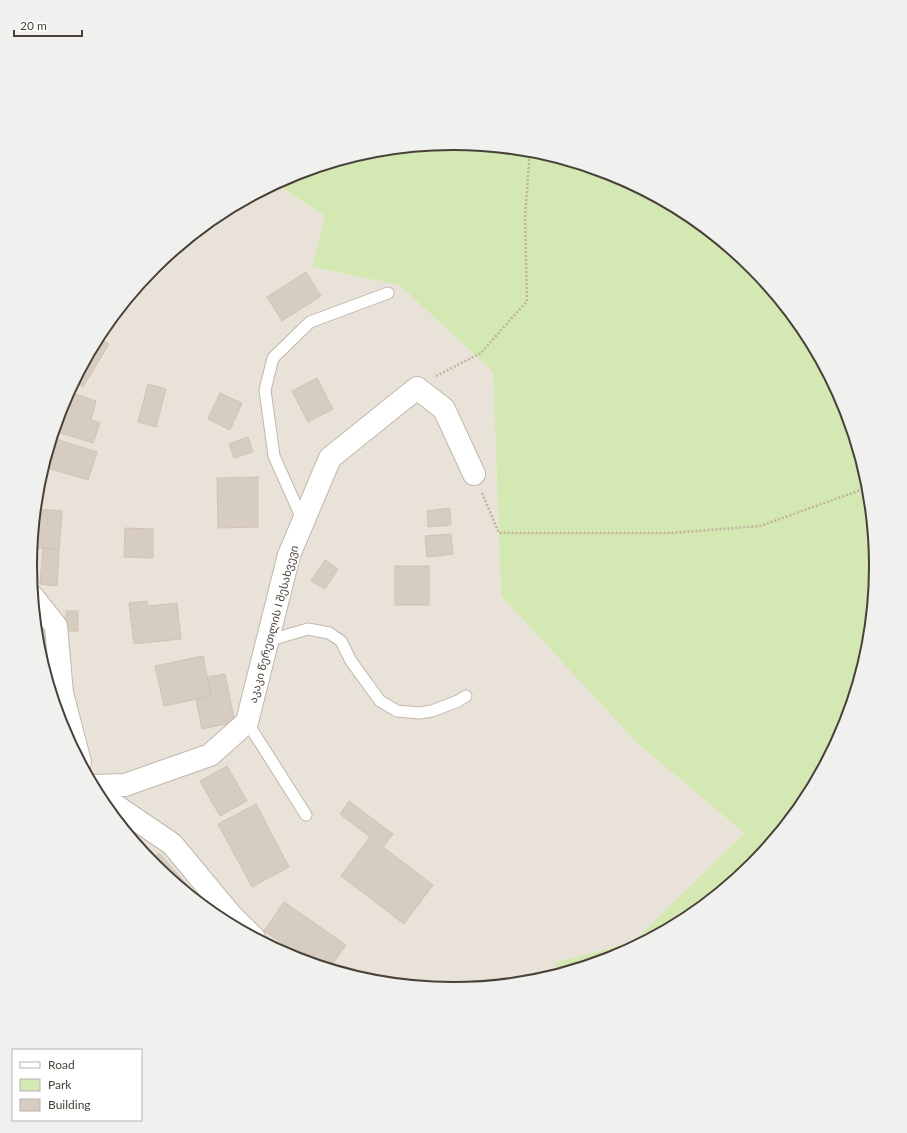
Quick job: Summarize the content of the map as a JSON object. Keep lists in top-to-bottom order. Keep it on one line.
{"streets":{"street":["აკაკი წერეთლის I შესახვევი"]},"legend":["Road","Park","Building"],"scale_bar":"20 m"}
